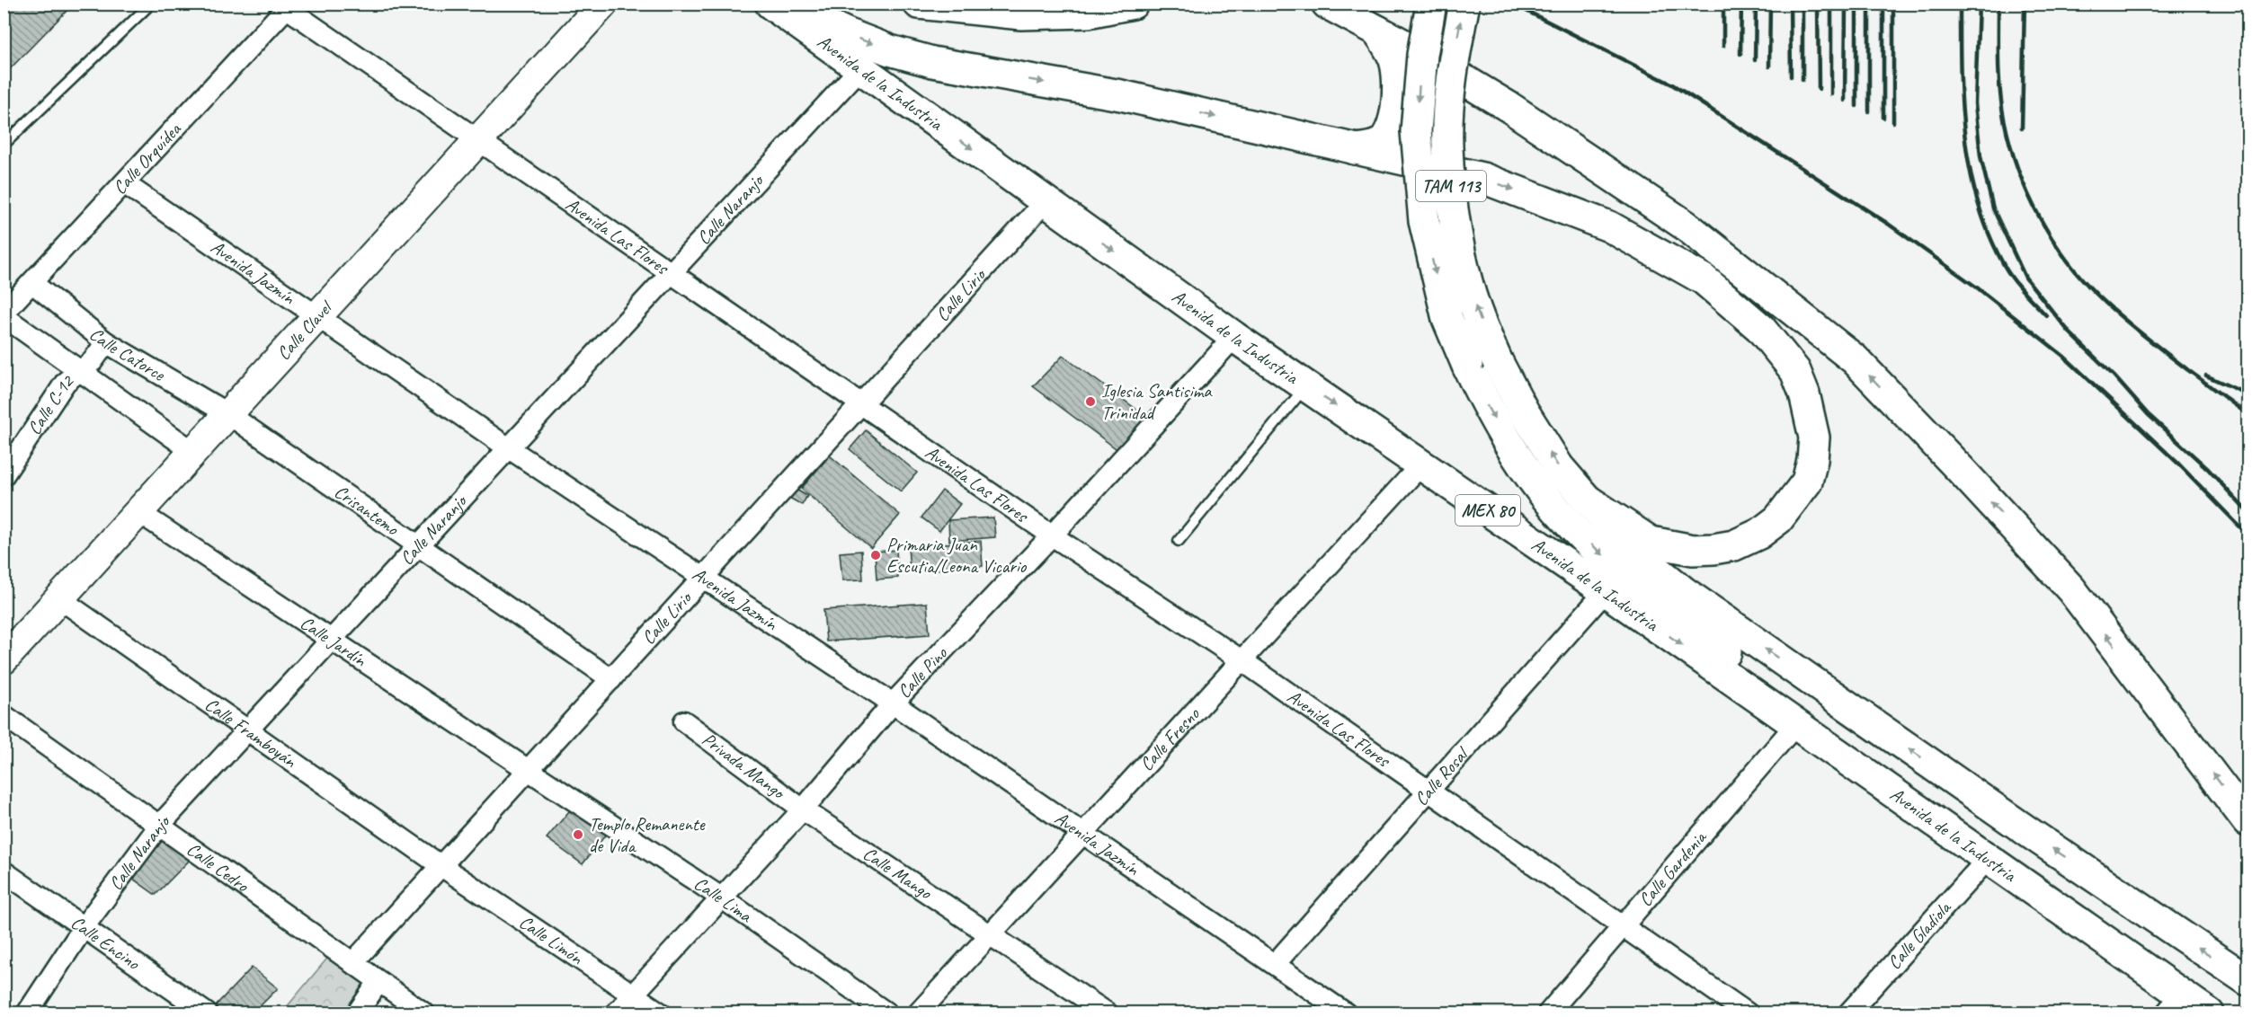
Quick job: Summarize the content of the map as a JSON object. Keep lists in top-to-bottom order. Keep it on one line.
{"streets":{"highway":["Avenida de la Industria","TAM 113","MEX 80"],"street":["Calle Orquídea","Calle Naranjo","Avenida Las Flores","Avenida Jazmín","Calle Lirio","Calle Clavel","Calle Catorce","Calle C-12","Crisantemo","Calle Jardín","Calle Pino","Calle Framboyán","Calle Fresno","Privada Mango","Calle Rosal","Calle Cedro","Calle Gardenia","Calle Mango","Calle Lima","Calle Gladiola","Calle Limón","Calle Encino"]},"crossings":[["Avenida de la Industria","Calle Naranjo"],["Avenida de la Industria","Calle Lirio"],["Avenida de la Industria","Calle Pino"],["Avenida de la Industria","Calle Fresno"],["Avenida de la Industria","Calle Rosal"],["Avenida de la Industria","Calle Gardenia"],["Avenida de la Industria","Calle Gladiola"],["Calle Orquídea","Avenida Las Flores"],["Calle Orquídea","Avenida Jazmín"],["Calle Orquídea","Calle Catorce"],["Calle Naranjo","Avenida Las Flores"],["Calle Naranjo","Avenida Jazmín"],["Calle Naranjo","Crisantemo"],["Calle Naranjo","Calle Jardín"],["Calle Naranjo","Calle Framboyán"],["Calle Naranjo","Calle Cedro"],["Calle Naranjo","Calle Encino"],["Avenida Las Flores","Calle Lirio"],["Avenida Las Flores","Calle Clavel"],["Avenida Las Flores","Calle Pino"],["Avenida Las Flores","Calle Fresno"],["Avenida Las Flores","Calle Rosal"],["Avenida Las Flores","Calle Gardenia"],["Avenida Jazmín","Calle Lirio"],["Avenida Jazmín","Calle Clavel"],["Avenida Jazmín","Calle Pino"],["Avenida Jazmín","Calle Fresno"],["Avenida Jazmín","Calle Rosal"],["Calle Lirio","Crisantemo"],["Calle Lirio","Calle Jardín"],["Calle Lirio","Calle Framboyán"],["Calle Lirio","Calle Cedro"],["Calle Lirio","Calle Lima"],["Calle Lirio","Calle Limón"],["Calle Clavel","Calle Catorce"],["Calle Clavel","Crisantemo"],["Calle Clavel","Calle Jardín"],["Calle Clavel","Calle Framboyán"],["Calle Catorce","Calle C-12"],["Calle Catorce","Crisantemo"],["Calle Jardín","Calle Lima"],["Calle Pino","Privada Mango"],["Calle Pino","Calle Mango"],["Calle Pino","Calle Lima"],["Calle Pino","Calle Limón"],["Calle Framboyán","Calle Limón"],["Calle Fresno","Calle Mango"],["Privada Mango","Calle Mango"]],"places":["Iglesia Santisima Trinidad","Primaria Juan Escutia/Leona Vicario","Templo Remanente de Vida"]}
